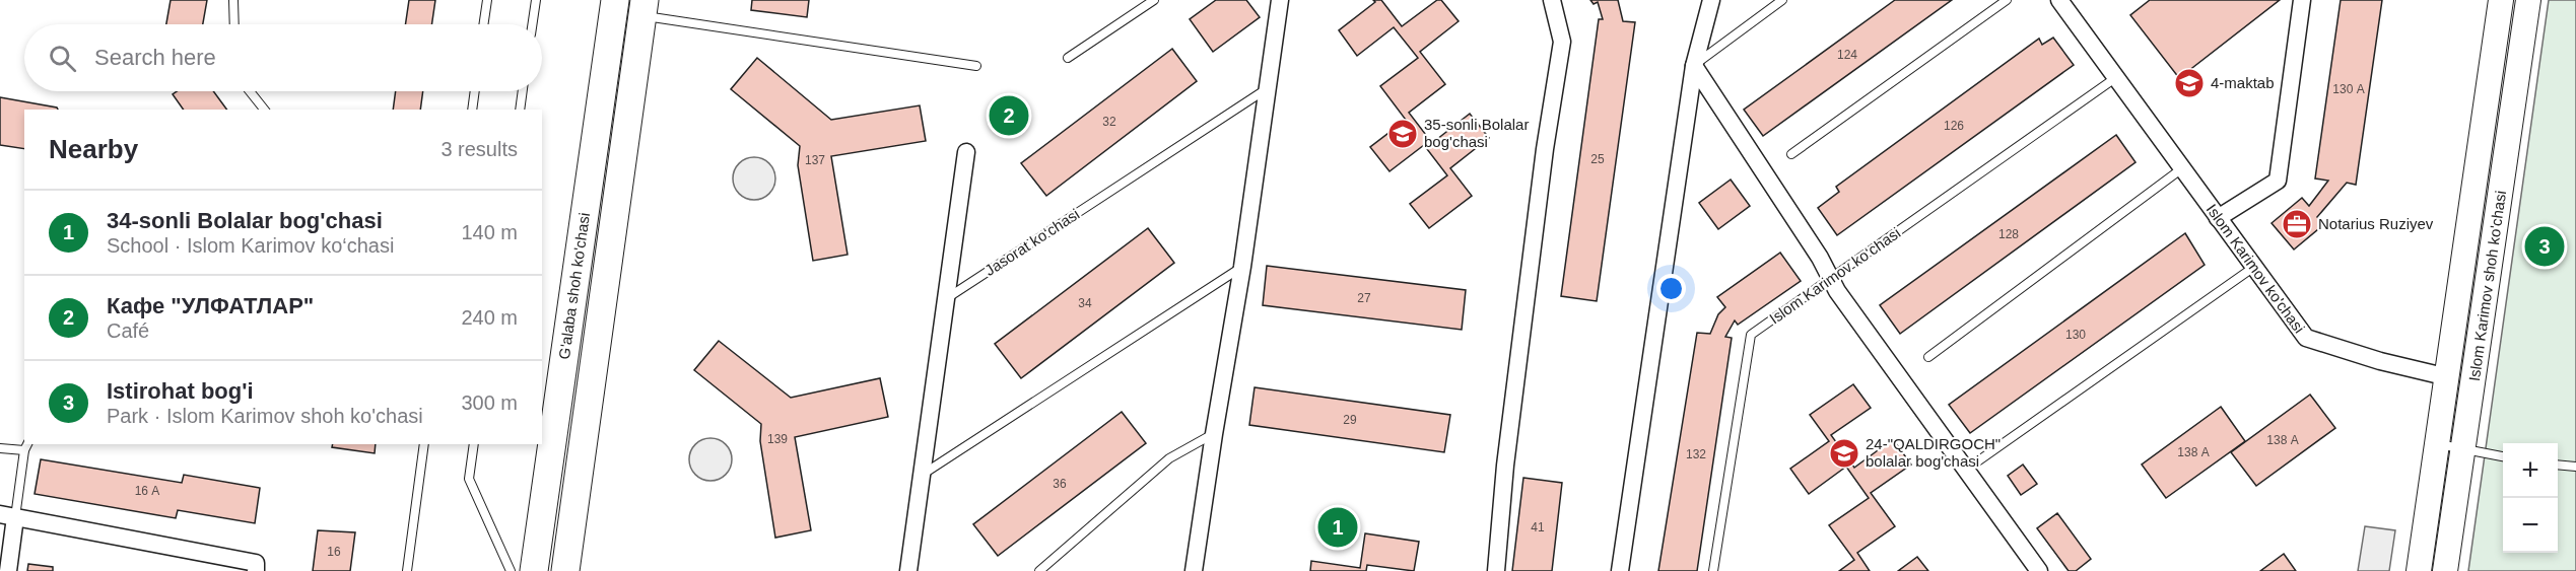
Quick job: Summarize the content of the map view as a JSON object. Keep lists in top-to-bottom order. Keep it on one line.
{"streets":{"main road":["G'alaba shoh ko'chasi","Islom Karimov shoh ko'chasi"],"street":["Islom Karimov ko'chasi"],"lane":["Jasorat ko‘chasi","Islom Karimov ko‘chasi"]},"crossings":[["Islom Karimov ko'chasi","Islom Karimov ko‘chasi"],["Islom Karimov ko'chasi","Islom Karimov shoh ko'chasi"]],"places":{"school or university":["4-maktab","35-sonli Bolalar bog'chasi","24-\"QALDIRGOCH\" bolalar bog'chasi"],"office":["Notarius Ruziyev"]},"house_numbers":["124","130 А","32","126","25","137","128","27","34","130","29","139","138 А","138 А","132","36","16 А","41","16"],"page":{"search":"Search here","pins":["2","3","1"],"heading":["Nearby","3 results"],"list":[{"mark":"1","name":"34-sonli Bolalar bog'chasi","note":"School · Islom Karimov ko‘chasi","value":"140 m"},{"mark":"2","name":"Кафе \"УЛФАТЛАР\"","note":"Café","value":"240 m"},{"mark":"3","name":"Istirohat bog'i","note":"Park · Islom Karimov shoh ko'chasi","value":"300 m"}],"map_buttons":["+","−"]}}
